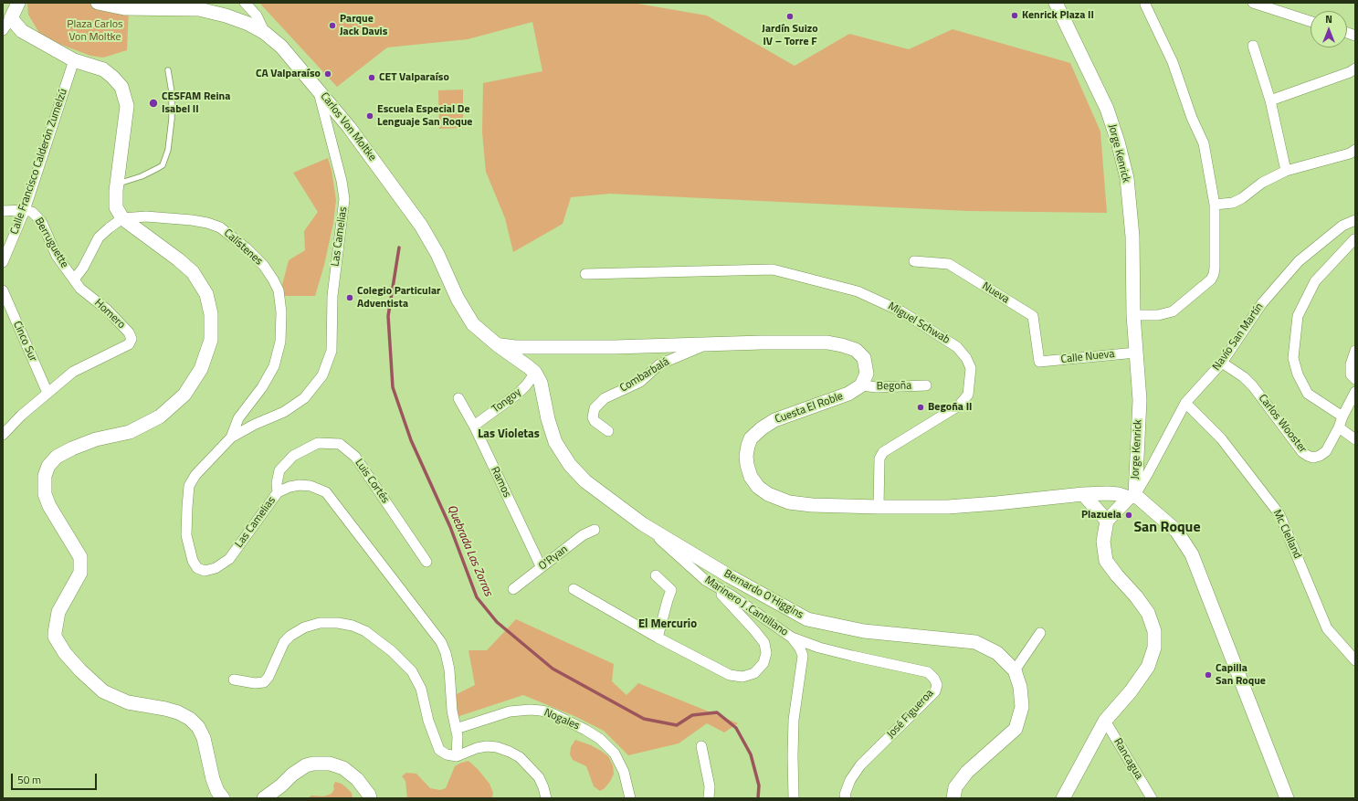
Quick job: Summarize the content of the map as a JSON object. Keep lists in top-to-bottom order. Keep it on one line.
{"streets":{"main road":["Carlos Von Moltke","Jorge Kenrick","Cuesta El Roble","Bernardo O'Higgins"],"street":["Calle Francisco Calderón Zumelzú","Las Camelias","Berruguette","Calístenes","Nueva","Homero","Miguel Schwab","Navío San Martín","Cinco Sur","Calle Nueva","Combarbalá","Begoña","Tongoy","Carlos Wooster","Luis Cortés","Ramos","Mc Clelland","O'Ryan","Marinero J .Cantillano","José Figueroa","Nogales","Rancagua"]},"crossings":[["Carlos Von Moltke","Las Camelias"],["Carlos Von Moltke","Bernardo O'Higgins"],["Jorge Kenrick","Navío San Martín"],["Jorge Kenrick","Calle Nueva"],["Jorge Kenrick","Cuesta El Roble"],["Calle Francisco Calderón Zumelzú","Berruguette"],["Las Camelias","Calístenes"],["Las Camelias","Luis Cortés"],["Las Camelias","Nogales"],["Berruguette","Homero"],["Nueva","Calle Nueva"],["Homero","Cinco Sur"],["Miguel Schwab","Cuesta El Roble"],["Navío San Martín","Cuesta El Roble"],["Navío San Martín","Carlos Wooster"],["Navío San Martín","Mc Clelland"],["Begoña","Cuesta El Roble"],["Tongoy","Ramos"],["Tongoy","Bernardo O'Higgins"],["Ramos","O'Ryan"],["Bernardo O'Higgins","Marinero J .Cantillano"],["Marinero J .Cantillano","José Figueroa"]],"districts":["Las Violetas","San Roque","El Mercurio"],"water":["Quebrada Las Zorras"],"parks":["Plaza Carlos Von Moltke"],"places":["Kenrick Plaza II","Jardín Suizo IV – Torre F","Parque Jack Davis","CA Valparaíso","CET Valparaíso","CESFAM Reina Isabel II","Escuela Especial De Lenguaje San Roque","Colegio Particular Adventista","Begoña II","Plazuela","Capilla San Roque"],"scale_bar":"50 m","north":"top"}
